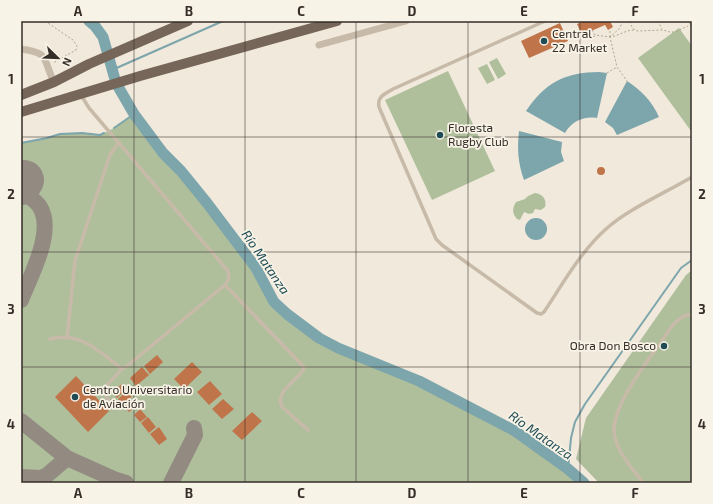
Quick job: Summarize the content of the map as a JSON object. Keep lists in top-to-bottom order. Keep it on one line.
{"water":["Río Matanza"],"places":["Central 22 Market","Floresta Rugby Club","Obra Don Bosco","Centro Universitario de Aviación"],"north":"bottom right","grid":{"columns":["A","B","C","D","E","F"],"rows":["1","2","3","4"]}}
